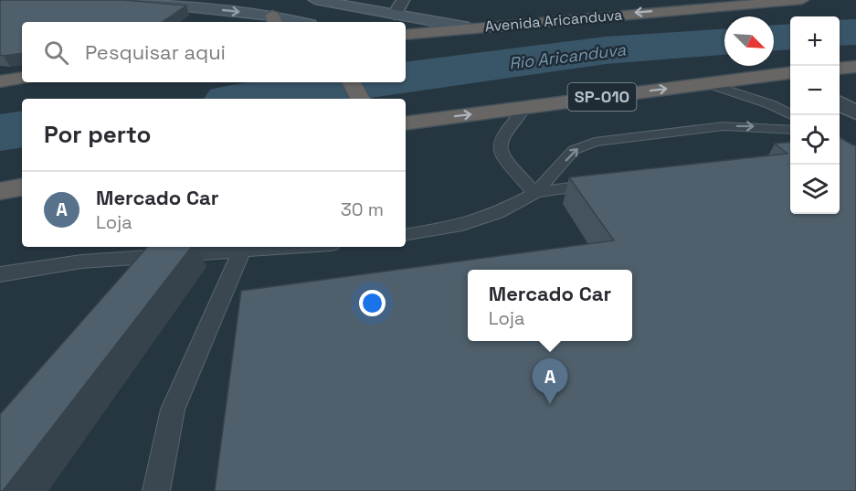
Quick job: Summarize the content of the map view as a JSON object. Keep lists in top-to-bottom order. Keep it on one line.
{"streets":{"highway":["Avenida Aricanduva","SP-010"]},"water":["Rio Aricanduva"],"north":"bottom right","page":{"map_buttons":["+","−"],"search":"Pesquisar aqui","heading":"Por perto","list":[{"mark":"A","name":"Mercado Car","note":"Loja","value":"30 m"}],"popup":["Mercado Car","Loja"],"pins":"A"}}
